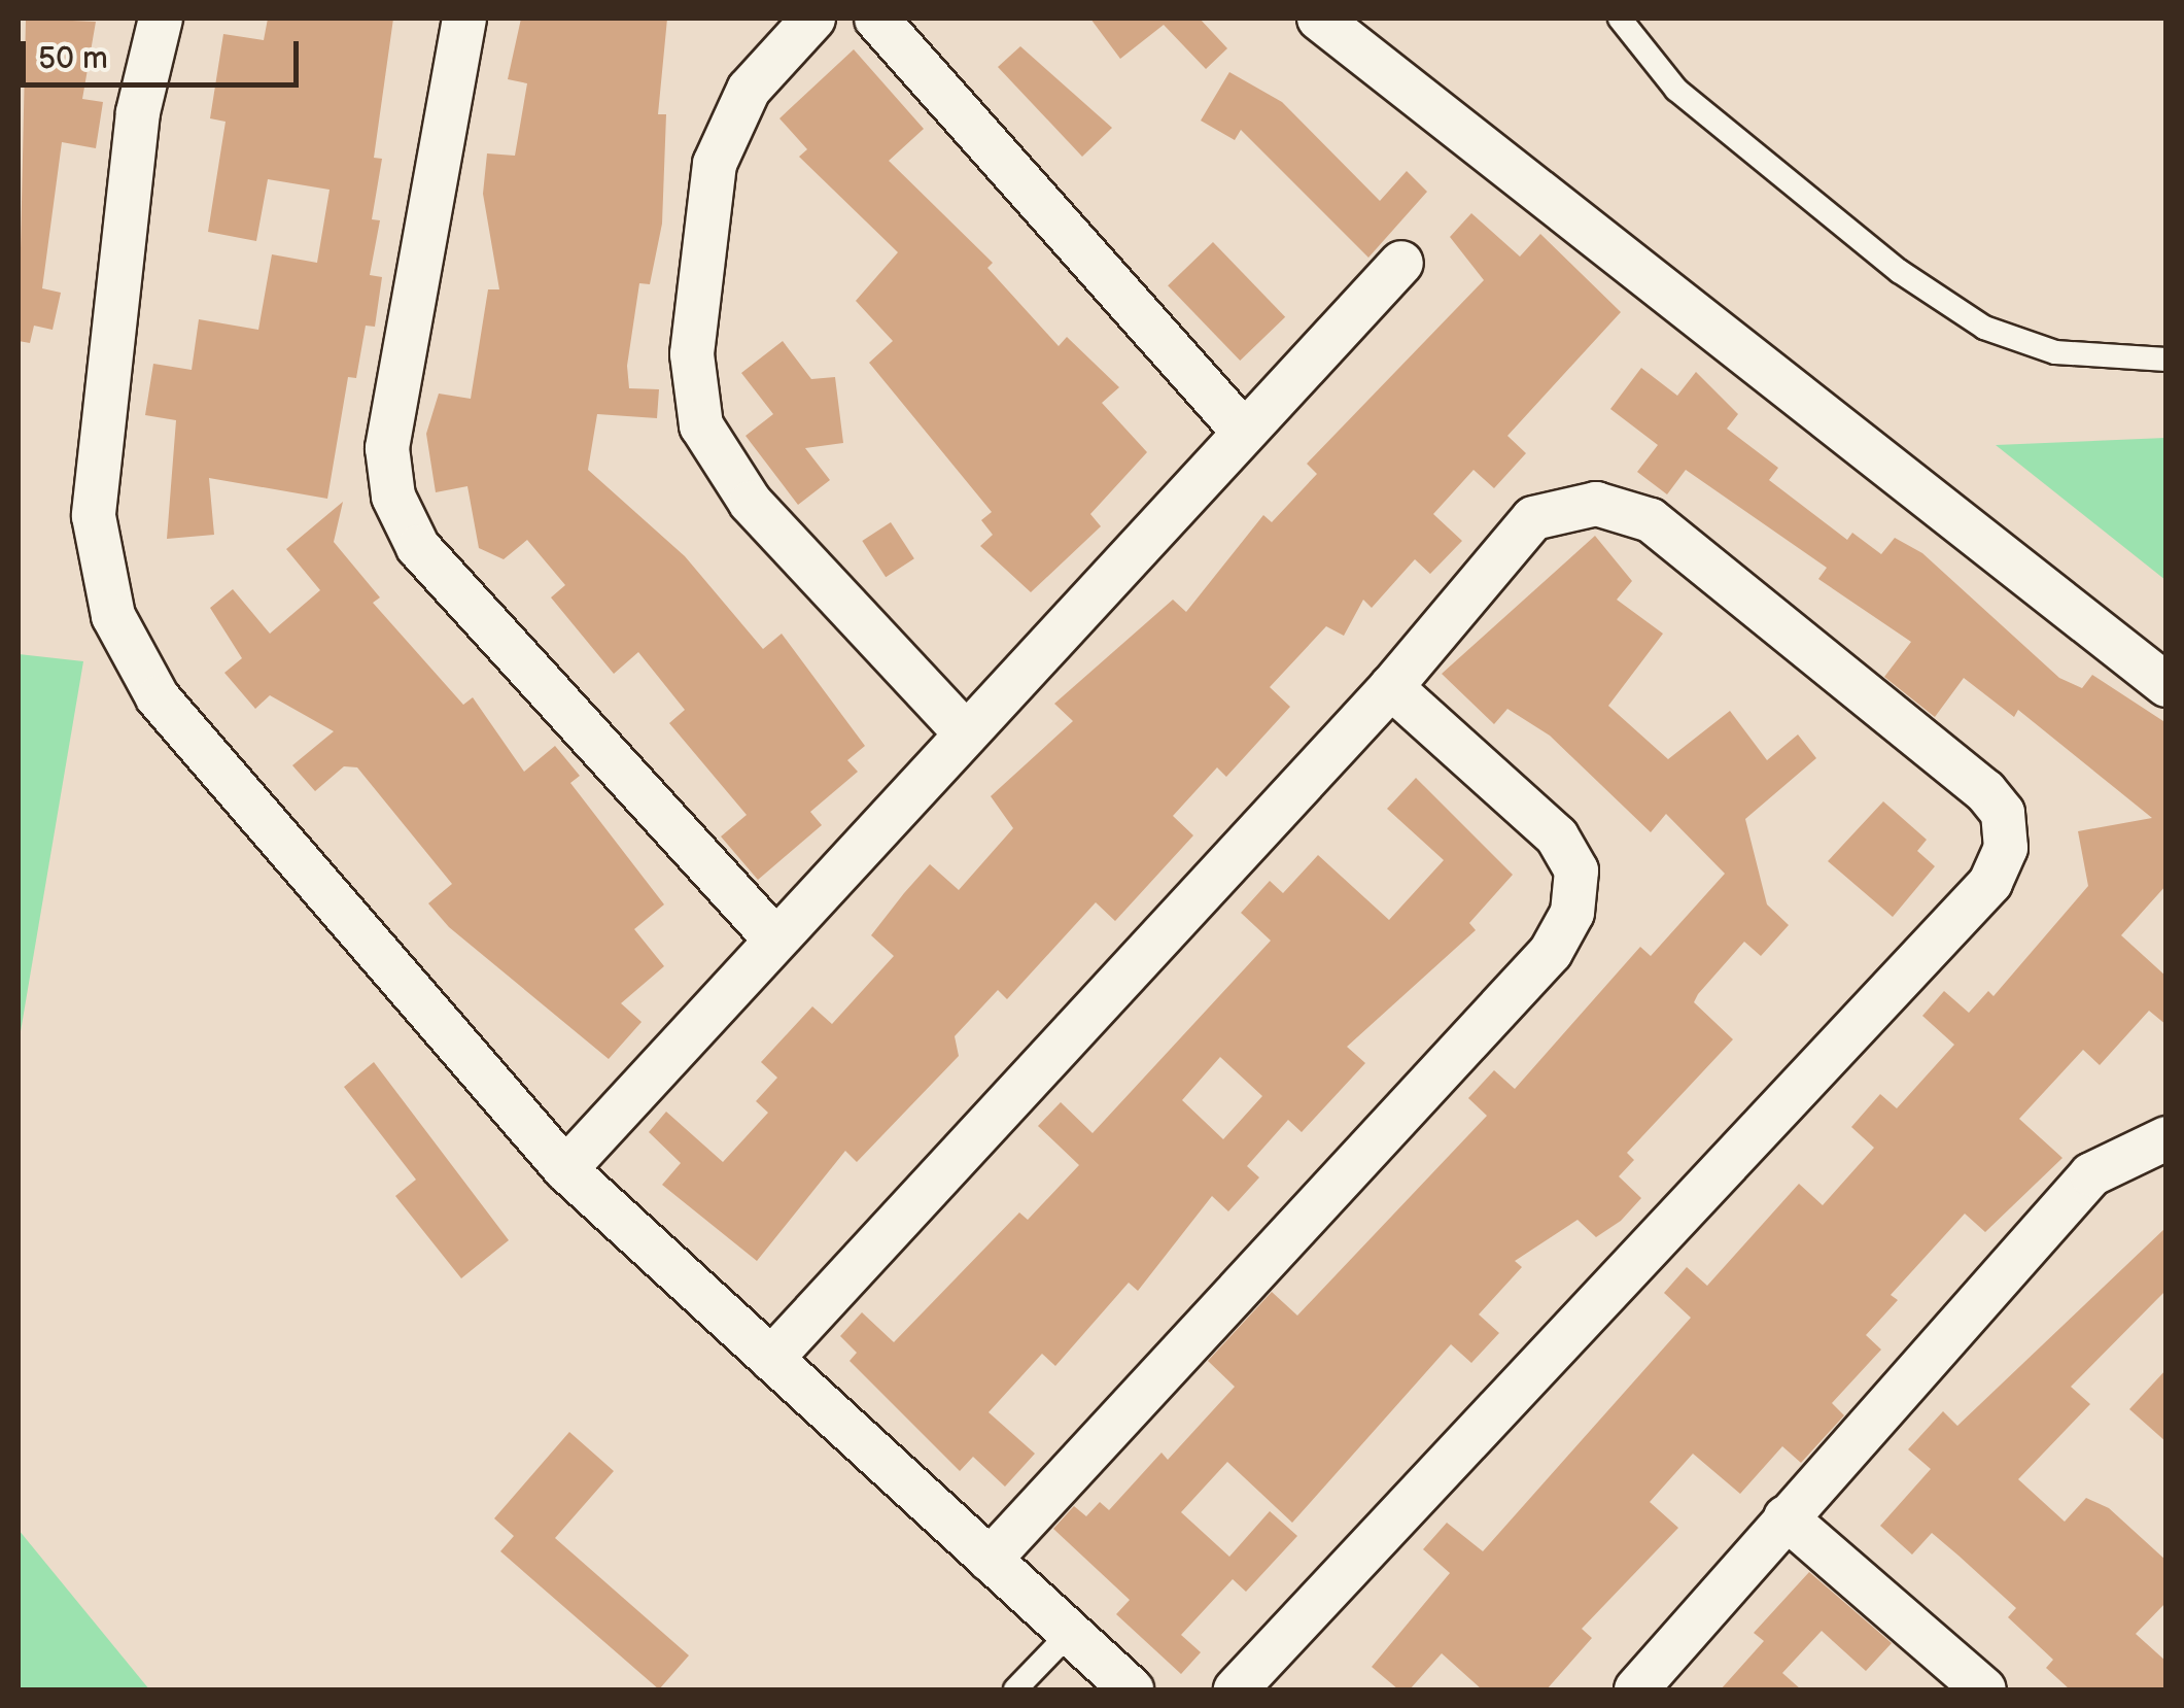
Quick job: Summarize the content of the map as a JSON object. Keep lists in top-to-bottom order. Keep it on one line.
{"scale_bar":"50 m"}
